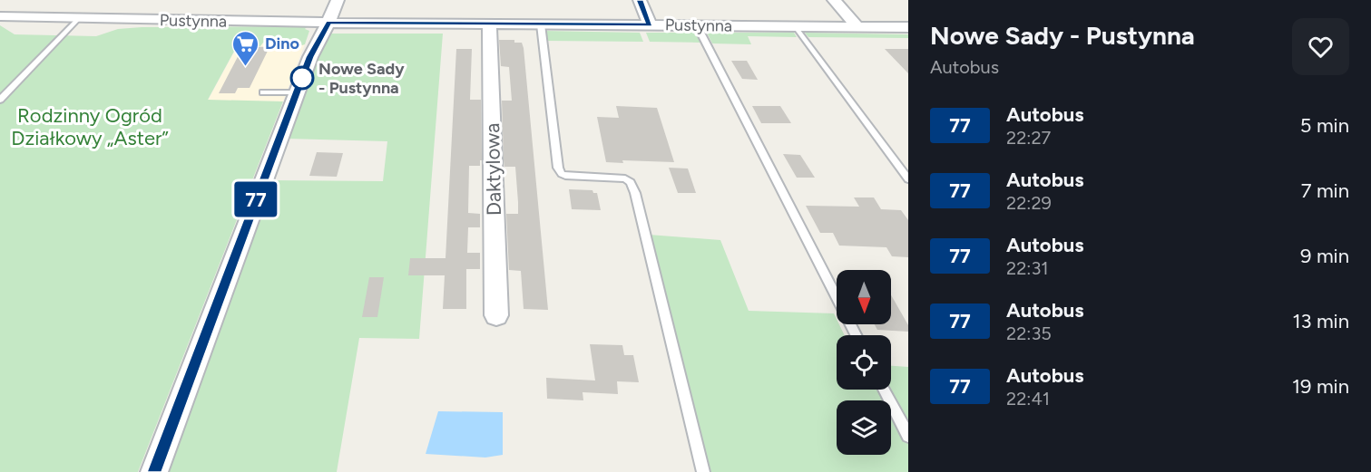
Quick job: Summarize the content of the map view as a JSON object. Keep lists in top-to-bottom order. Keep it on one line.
{"streets":{"street":["Pustynna","Daktylowa"]},"crossings":[["Pustynna","Daktylowa"]],"parks":["Rodzinny Ogród Działkowy „Aster”"],"places":{"supermarket":["Dino"],"other":["Nowe Sady - Pustynna"]},"lines":["bus line 77"],"north":"bottom","page":{"on_map":"77","heading":["Nowe Sady - Pustynna","Autobus"],"list":[{"mark":"77","name":"Autobus","note":"22:27","value":"5 min"},{"mark":"77","name":"Autobus","note":"22:29","value":"7 min"},{"mark":"77","name":"Autobus","note":"22:31","value":"9 min"},{"mark":"77","name":"Autobus","note":"22:35","value":"13 min"},{"mark":"77","name":"Autobus","note":"22:41","value":"19 min"}]}}
